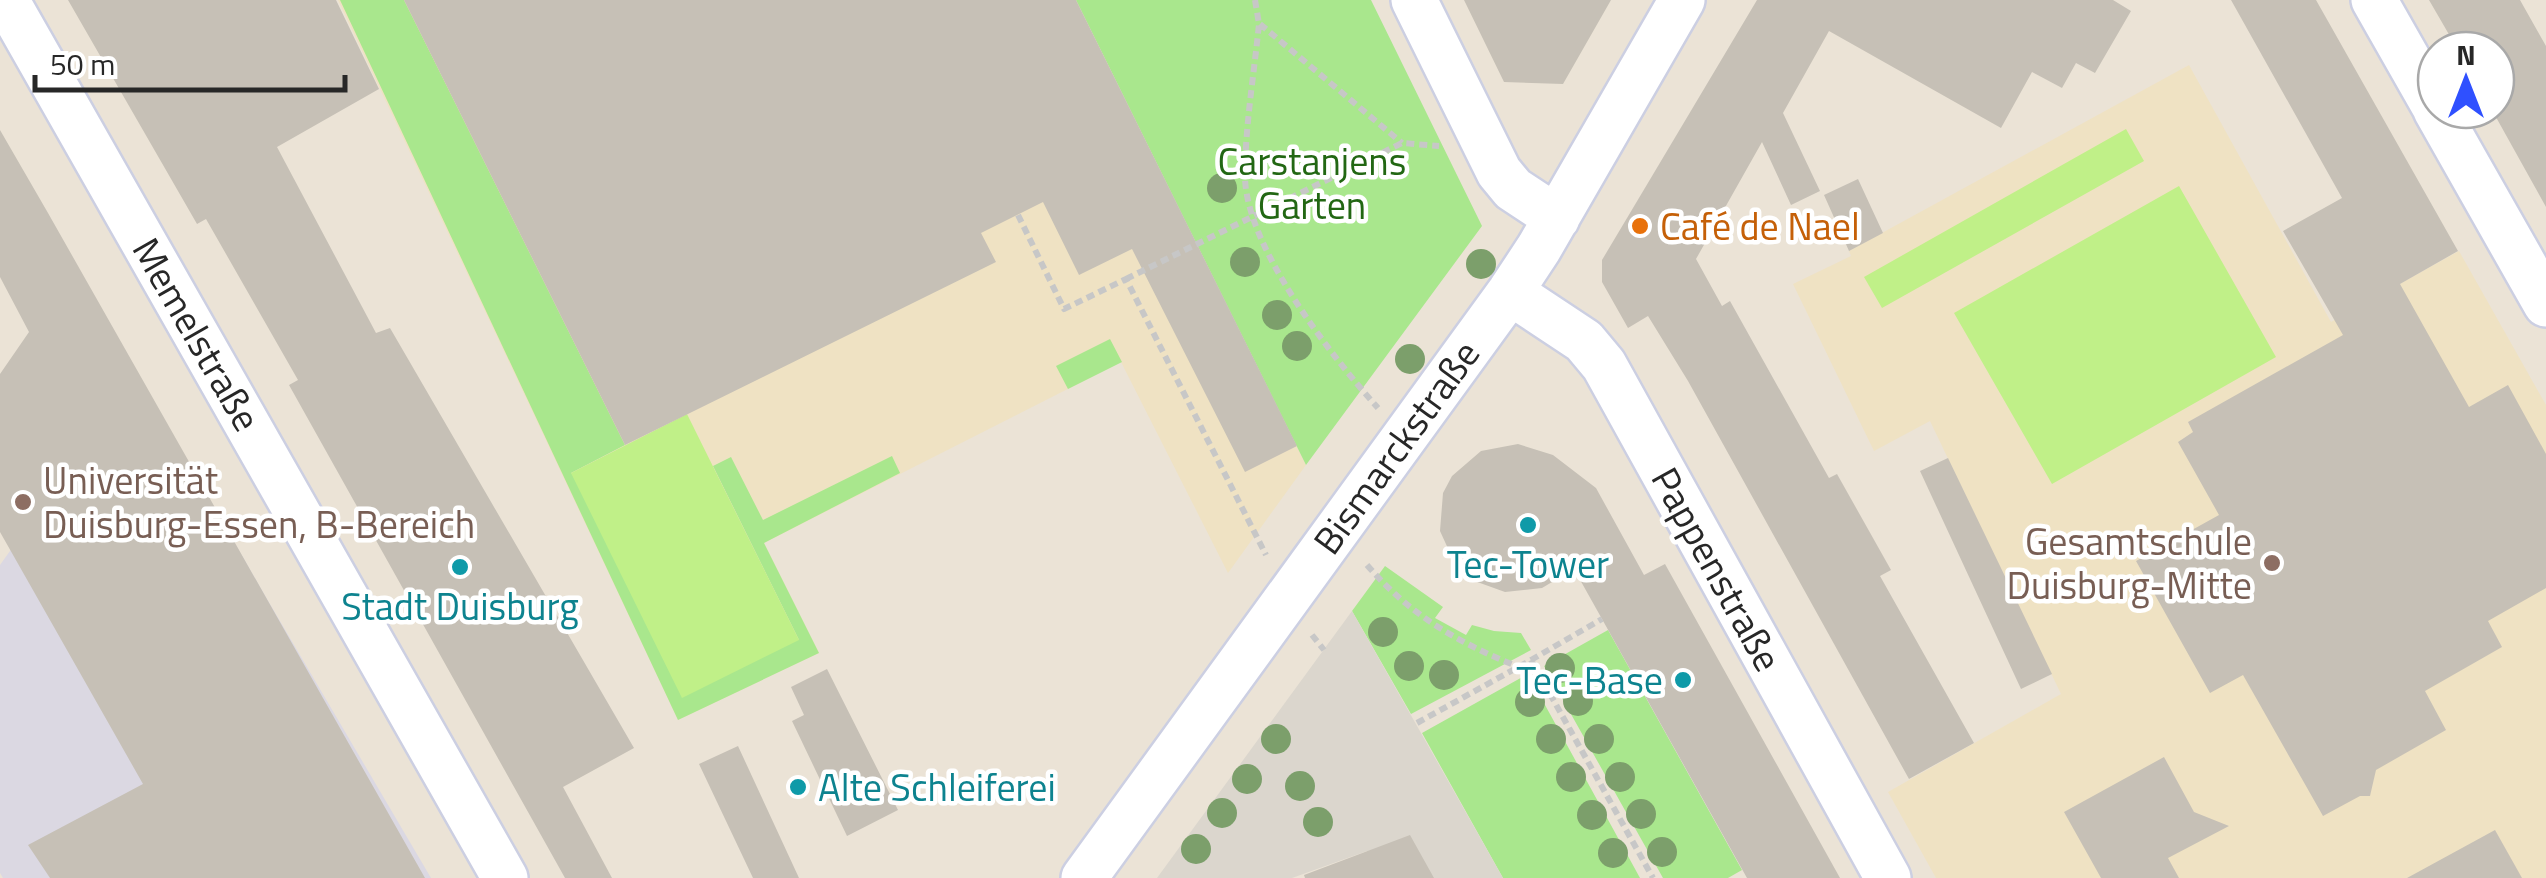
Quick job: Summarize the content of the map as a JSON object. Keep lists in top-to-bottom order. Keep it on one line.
{"streets":{"street":["Memelstraße","Bismarckstraße","Pappenstraße"]},"crossings":[["Bismarckstraße","Pappenstraße"]],"parks":["Carstanjens Garten"],"places":["Café de Nael","Universität Duisburg-Essen, B-Bereich","Tec-Tower","Gesamtschule Duisburg-Mitte","Stadt Duisburg","Tec-Base","Alte Schleiferei"],"scale_bar":"50 m","north":"top"}
